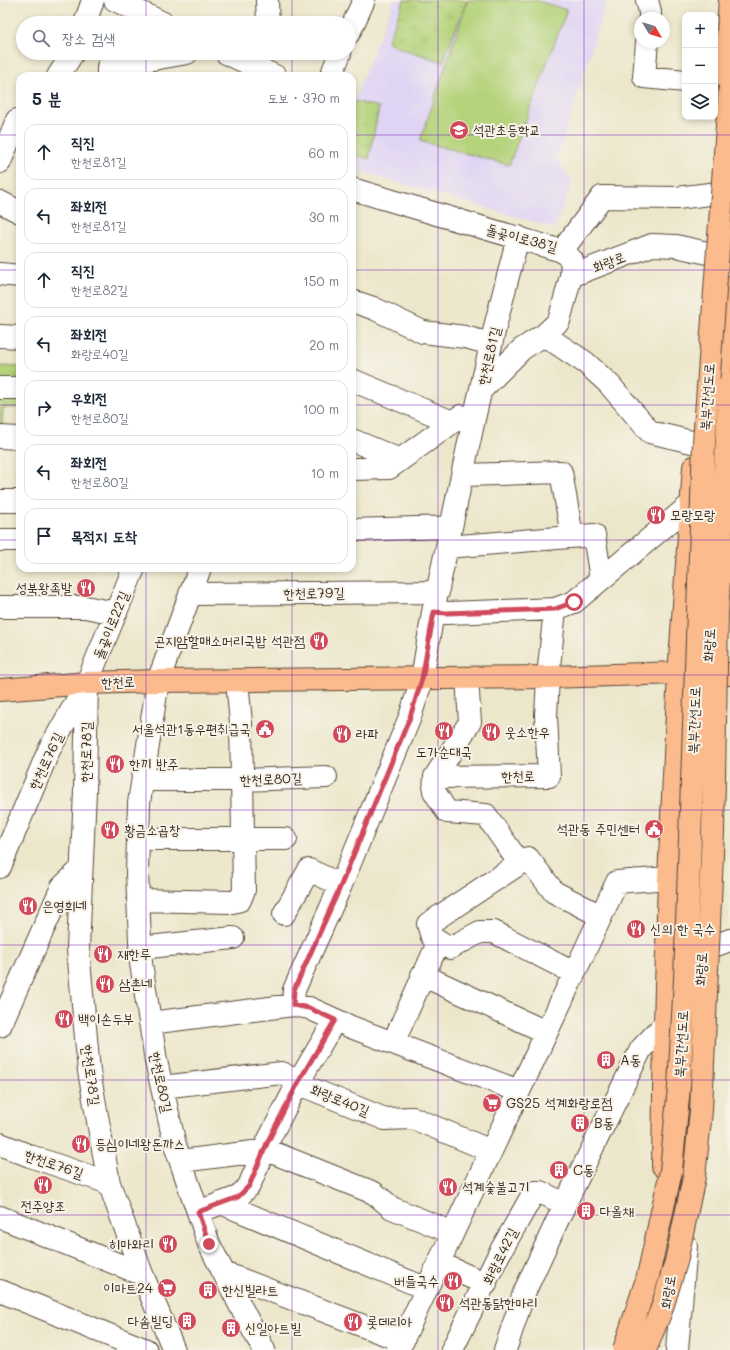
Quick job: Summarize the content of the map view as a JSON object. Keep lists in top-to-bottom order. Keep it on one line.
{"streets":{"main road":["화랑로","북부간선도로","한천로"],"street":["돌곶이로38길","한천로81길","한천로79길","돌곶이로22길","한천로78길","한천로76길","한천로80길","화랑로40길","화랑로42길"]},"crossings":[["돌곶이로38길","화랑로"],["돌곶이로38길","한천로81길"],["화랑로","북부간선도로"],["화랑로","한천로"],["한천로81길","한천로79길"],["한천로81길","한천로"],["돌곶이로22길","한천로"],["돌곶이로22길","한천로78길"],["돌곶이로22길","한천로76길"],["한천로","한천로78길"],["한천로","한천로76길"],["한천로","한천로80길"],["한천로78길","한천로76길"],["한천로80길","화랑로40길"]],"places":{"school or university":["석관초등학교"],"restaurant":["모랑모랑","성북왕족발","곤지암할매소머리국밥 석관점","도가순대국","웃소한우","라파","한끼 반주","황금소곱창","은영희네","신의 한 국수","재한루","삼촌네","백이손두부","등심이네왕돈까스","전주양조","석계숯불고기","히마와리","버들국수","석관동닭한마리","롯데리아"],"public building":["서울석관1동우편취급국","석관동 주민센터"],"building":["A동","B동","C동","다올채","한신빌라트","다솜빌딩","신일아트빌"],"supermarket":["GS25 석계화랑로점","이마트24"]},"north":"bottom right","page":{"map_buttons":["+","−"],"search":"장소 검색","heading":["5 분","도보 · 370 m"],"list":[["직진","한천로81길","60 m"],["좌회전","한천로81길","30 m"],["직진","한천로82길","150 m"],["좌회전","화랑로40길","20 m"],["우회전","한천로80길","100 m"],["좌회전","한천로80길","10 m"],"목적지 도착"]}}
